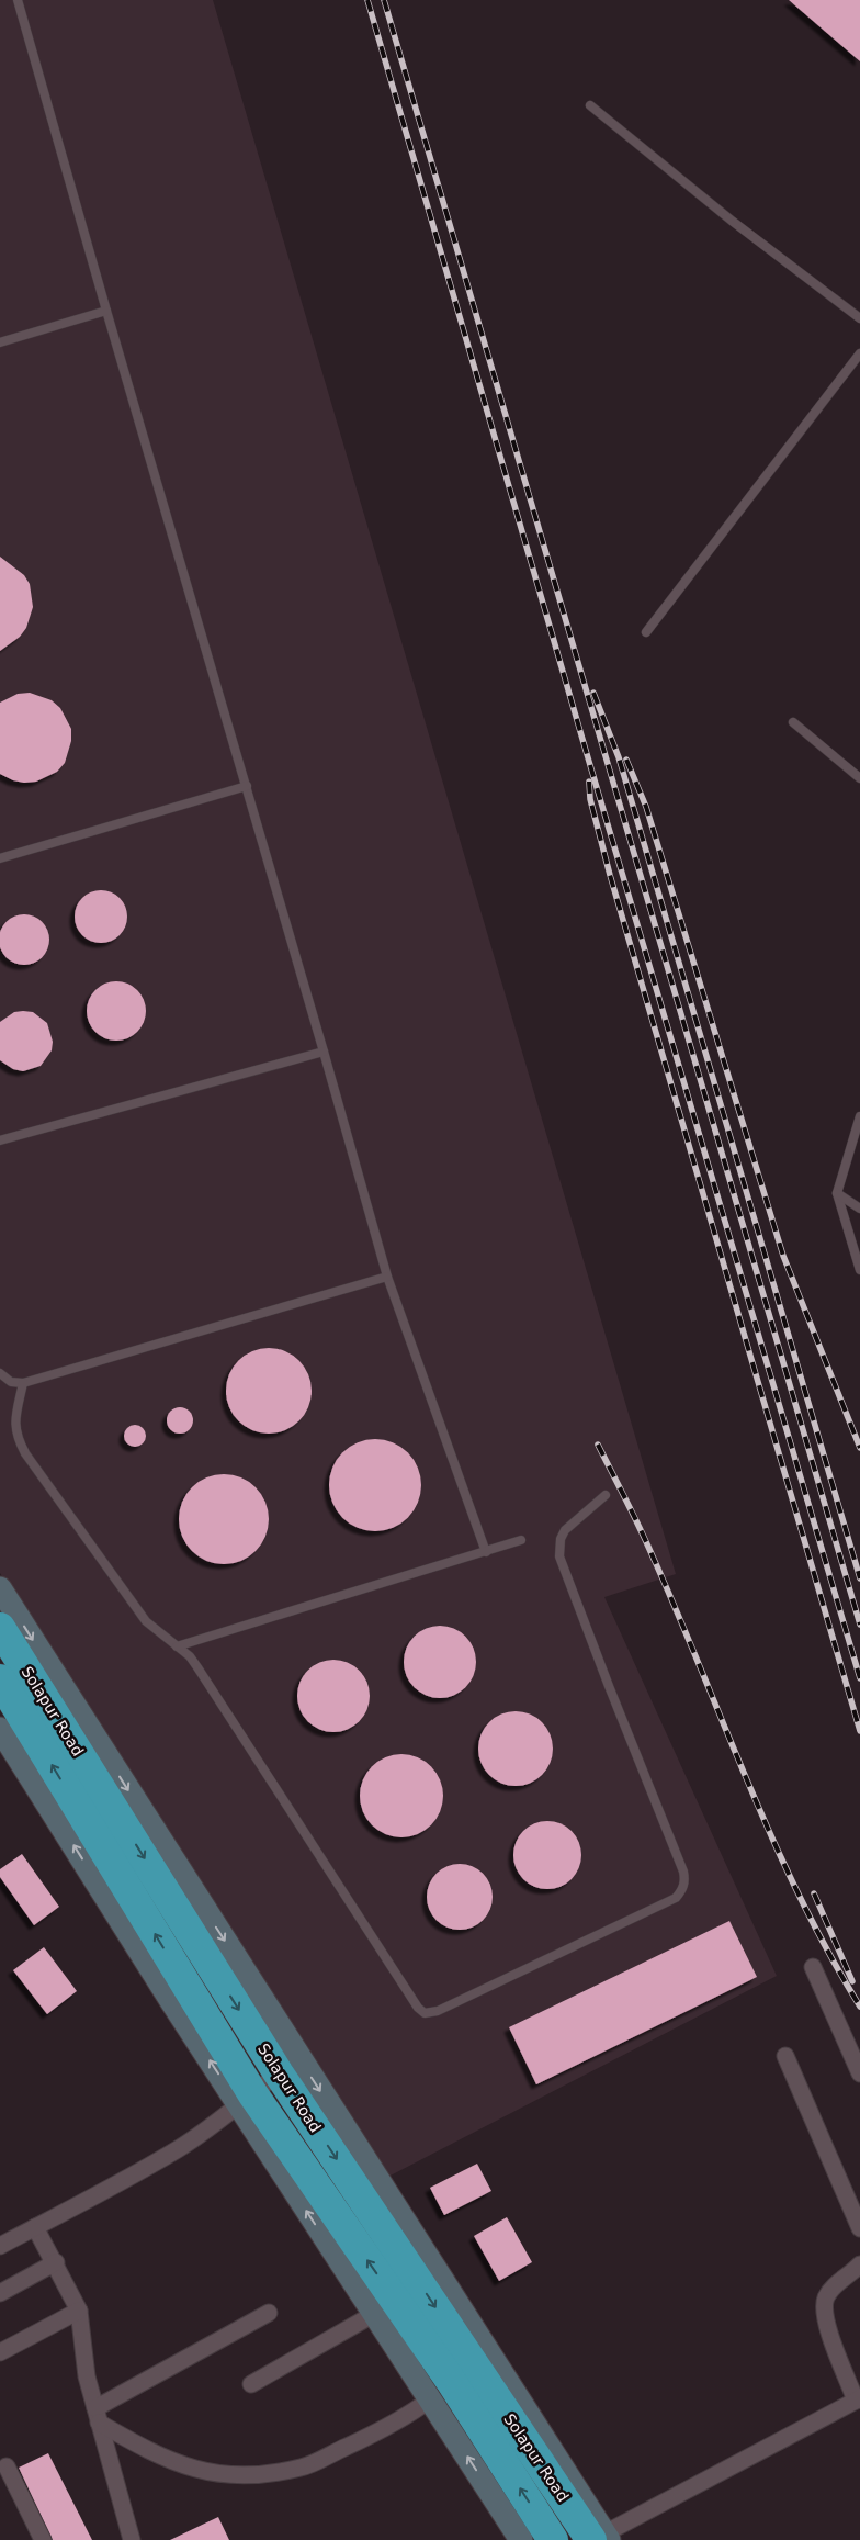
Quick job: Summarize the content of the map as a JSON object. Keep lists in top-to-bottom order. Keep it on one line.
{"streets":{"highway":["Solapur Road"]}}
